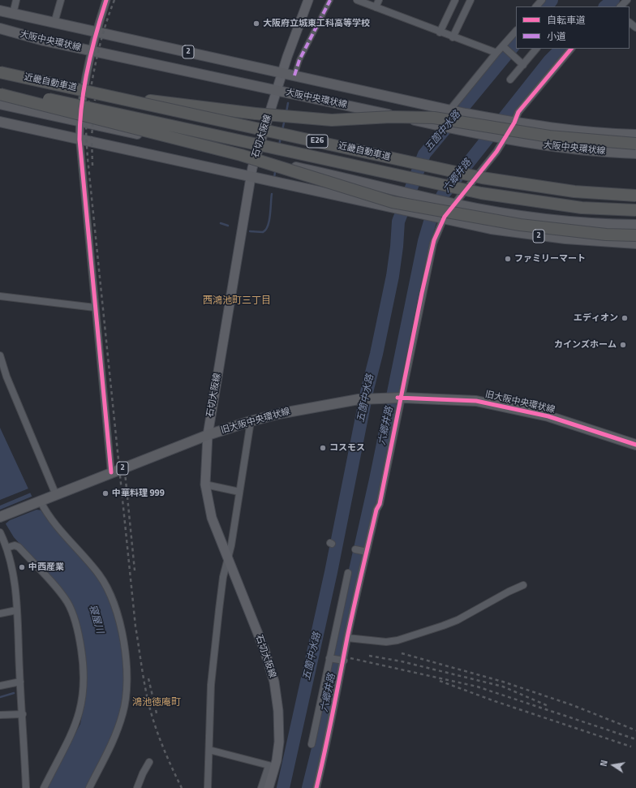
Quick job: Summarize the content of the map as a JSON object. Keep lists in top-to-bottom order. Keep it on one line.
{"streets":{"highway":["近畿自動車道","E26"],"main road":["大阪中央環状線","2","石切大阪線","旧大阪中央環状線"]},"crossings":[["大阪中央環状線","石切大阪線"],["2","石切大阪線"],["石切大阪線","旧大阪中央環状線"]],"districts":["西鴻池町三丁目","鴻池徳庵町"],"water":["五箇中水路","六郷井路","寝屋川"],"places":["大阪府立城東工科高等学校","ファミリーマート","エディオン","カインズホーム","コスモス","中華料理 999","中西産業"],"legend":["自転車道","小道"],"north":"left"}
